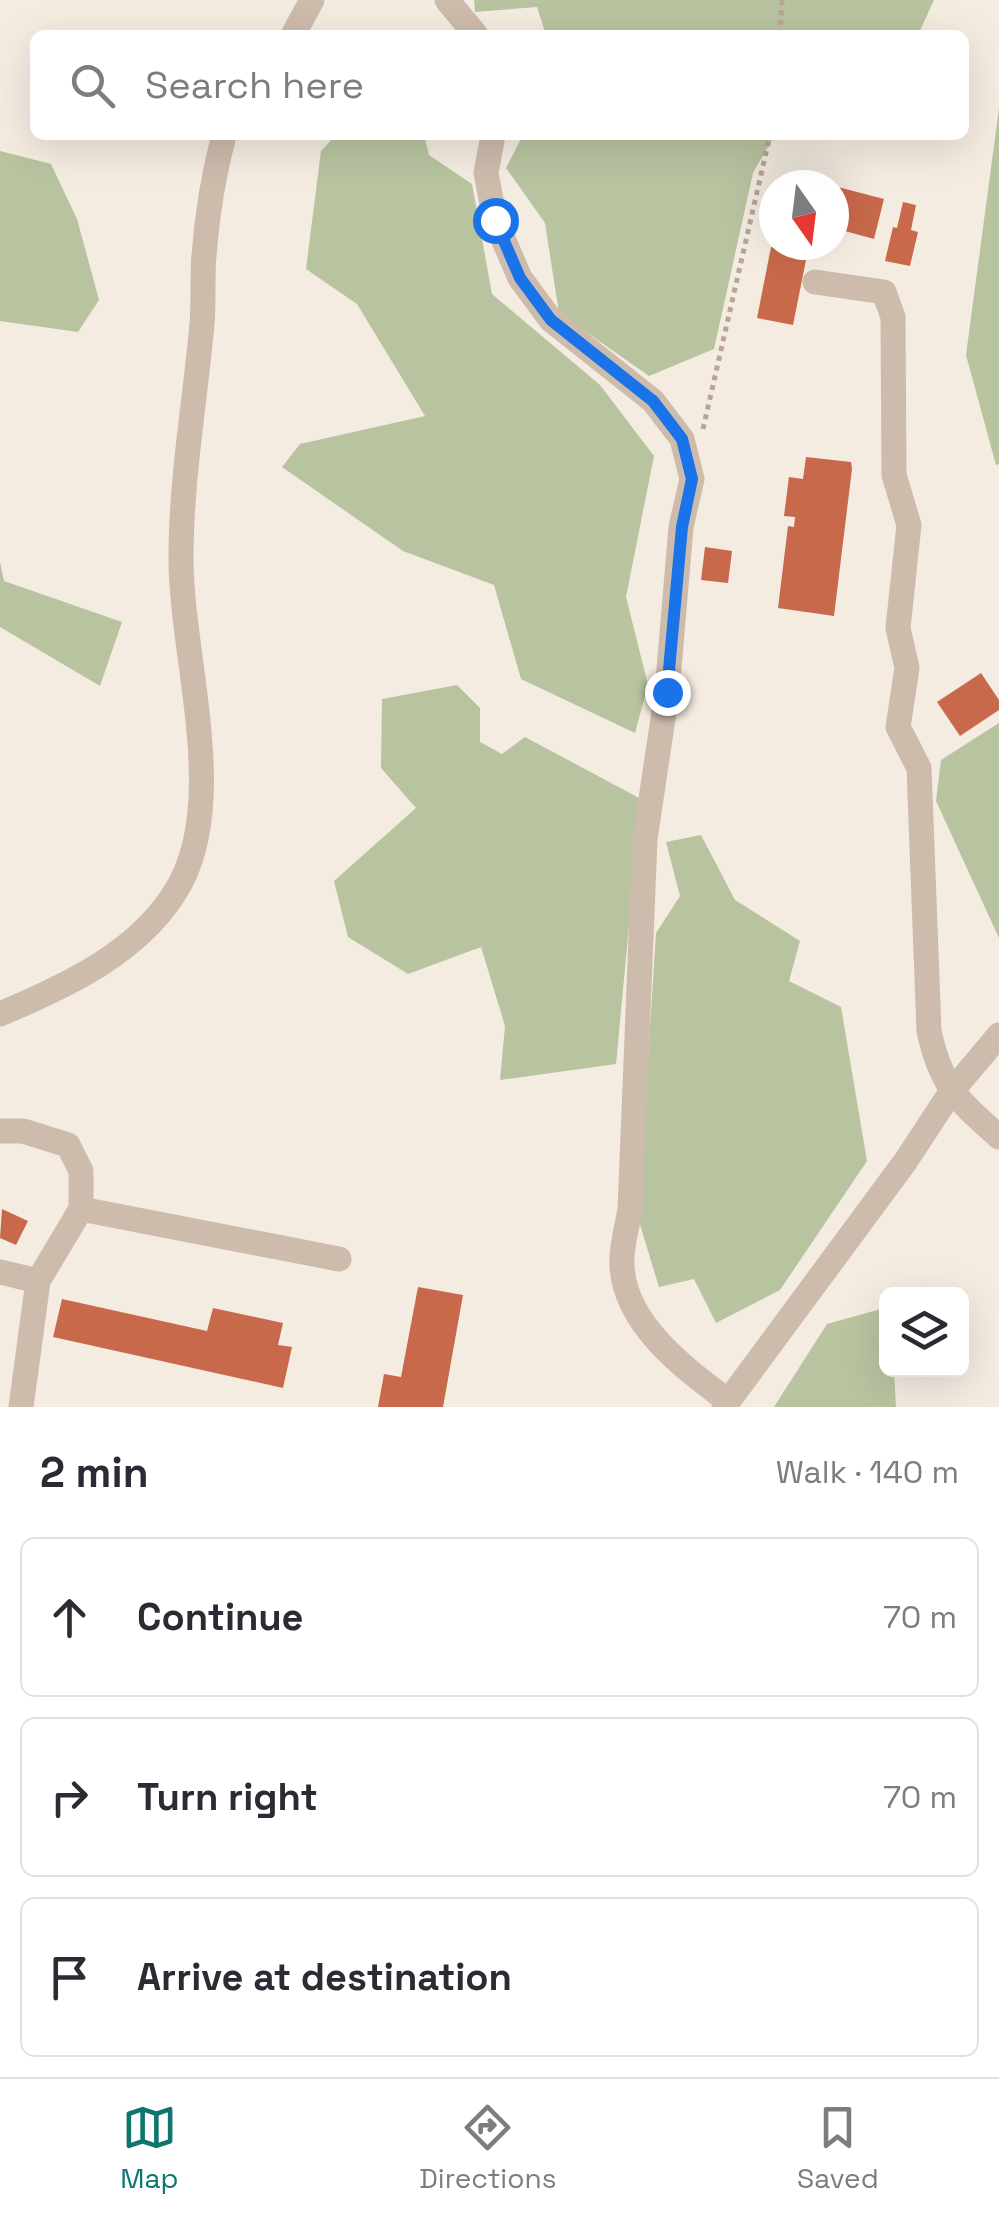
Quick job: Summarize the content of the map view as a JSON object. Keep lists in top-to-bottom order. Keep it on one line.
{"north":"bottom","page":{"search":"Search here","heading":["2 min","Walk · 140 m"],"list":[["Continue","70 m"],["Turn right","70 m"],"Arrive at destination"],"nav":["Map","Directions","Saved"]}}
